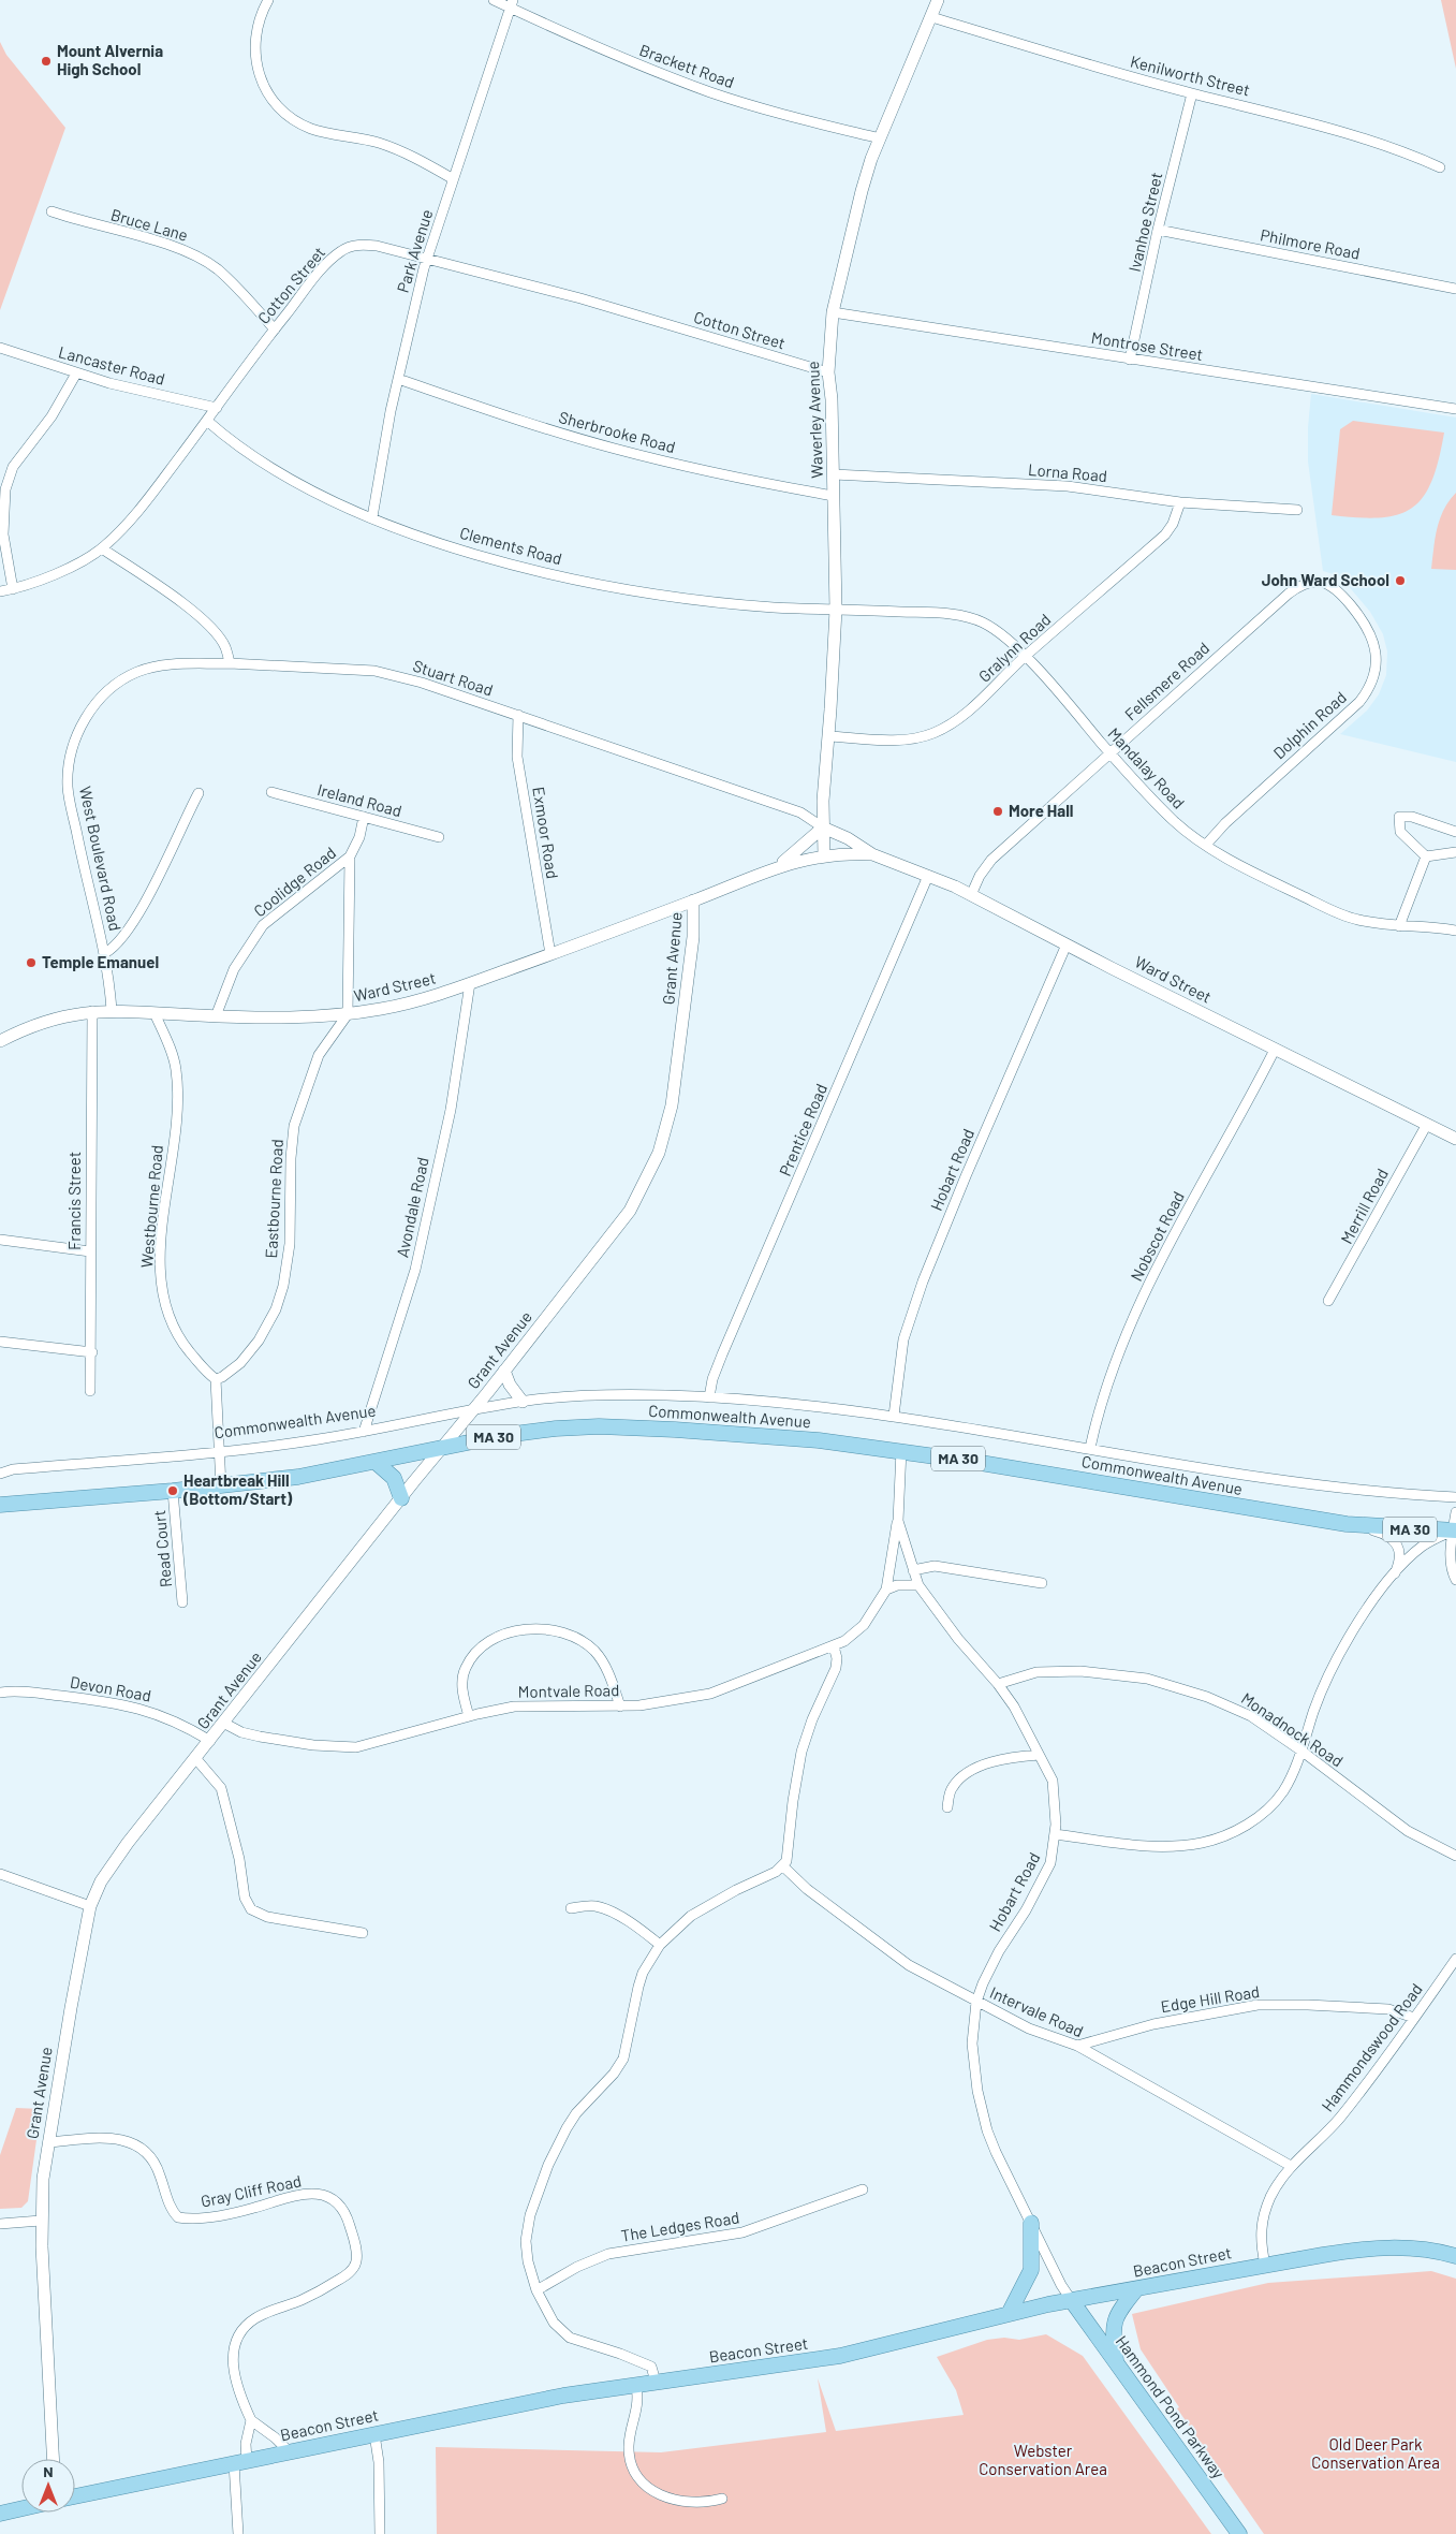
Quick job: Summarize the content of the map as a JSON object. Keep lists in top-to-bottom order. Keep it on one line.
{"streets":{"main road":["Commonwealth Avenue","MA 30","Beacon Street","Hammond Pond Parkway"],"street":["Brackett Road","Kenilworth Street","Ivanhoe Street","Bruce Lane","Philmore Road","Park Avenue","Cotton Street","Montrose Street","Lancaster Road","Waverley Avenue","Sherbrooke Road","Lorna Road","Clements Road","Gralynn Road","Stuart Road","Fellsmere Road","Dolphin Road","Mandalay Road","Ireland Road","Exmoor Road","West Boulevard Road","Coolidge Road","Grant Avenue","Ward Street","Prentice Road","Hobart Road","Eastbourne Road","Francis Street","Westbourne Road","Merrill Road","Avondale Road","Nobscot Road","Read Court","Devon Road","Montvale Road","Monadnock Road","Edge Hill Road","Intervale Road","Hammondswood Road","Gray Cliff Road","The Ledges Road"]},"crossings":[["Brackett Road","Park Avenue"],["Brackett Road","Waverley Avenue"],["Kenilworth Street","Ivanhoe Street"],["Kenilworth Street","Waverley Avenue"],["Ivanhoe Street","Philmore Road"],["Ivanhoe Street","Montrose Street"],["Bruce Lane","Cotton Street"],["Park Avenue","Cotton Street"],["Park Avenue","Sherbrooke Road"],["Park Avenue","Clements Road"],["Cotton Street","Lancaster Road"],["Cotton Street","Waverley Avenue"],["Cotton Street","Clements Road"],["Montrose Street","Waverley Avenue"],["Waverley Avenue","Sherbrooke Road"],["Waverley Avenue","Lorna Road"],["Waverley Avenue","Clements Road"],["Waverley Avenue","Gralynn Road"],["Waverley Avenue","Stuart Road"],["Waverley Avenue","Mandalay Road"],["Waverley Avenue","Ward Street"],["Lorna Road","Gralynn Road"],["Clements Road","Mandalay Road"],["Gralynn Road","Mandalay Road"],["Stuart Road","Exmoor Road"],["Stuart Road","West Boulevard Road"],["Stuart Road","Ward Street"],["Fellsmere Road","Dolphin Road"],["Fellsmere Road","Mandalay Road"],["Fellsmere Road","Ward Street"],["Dolphin Road","Mandalay Road"],["Exmoor Road","Ward Street"],["West Boulevard Road","Ward Street"],["Coolidge Road","Ward Street"],["Grant Avenue","Ward Street"],["Grant Avenue","Commonwealth Avenue"],["Grant Avenue","Devon Road"],["Grant Avenue","Montvale Road"],["Grant Avenue","Gray Cliff Road"],["Ward Street","Prentice Road"],["Ward Street","Hobart Road"],["Ward Street","Eastbourne Road"],["Ward Street","Francis Street"],["Ward Street","Westbourne Road"],["Ward Street","Merrill Road"],["Ward Street","Avondale Road"],["Ward Street","Nobscot Road"],["Prentice Road","Commonwealth Avenue"],["Hobart Road","Commonwealth Avenue"],["Hobart Road","Montvale Road"],["Hobart Road","Monadnock Road"],["Hobart Road","Intervale Road"],["Hobart Road","Beacon Street"],["Hobart Road","Hammond Pond Parkway"],["Eastbourne Road","Westbourne Road"],["Avondale Road","Commonwealth Avenue"],["Nobscot Road","Commonwealth Avenue"],["Commonwealth Avenue","Read Court"],["Edge Hill Road","Intervale Road"],["Edge Hill Road","Hammondswood Road"],["Intervale Road","Hammondswood Road"],["Hammondswood Road","Beacon Street"],["Beacon Street","Hammond Pond Parkway"]],"parks":["Old Deer Park Conservation Area","Webster Conservation Area"],"places":["Mount Alvernia High School","John Ward School","More Hall","Temple Emanuel","Heartbreak Hill (Bottom/Start)"],"north":"top"}
